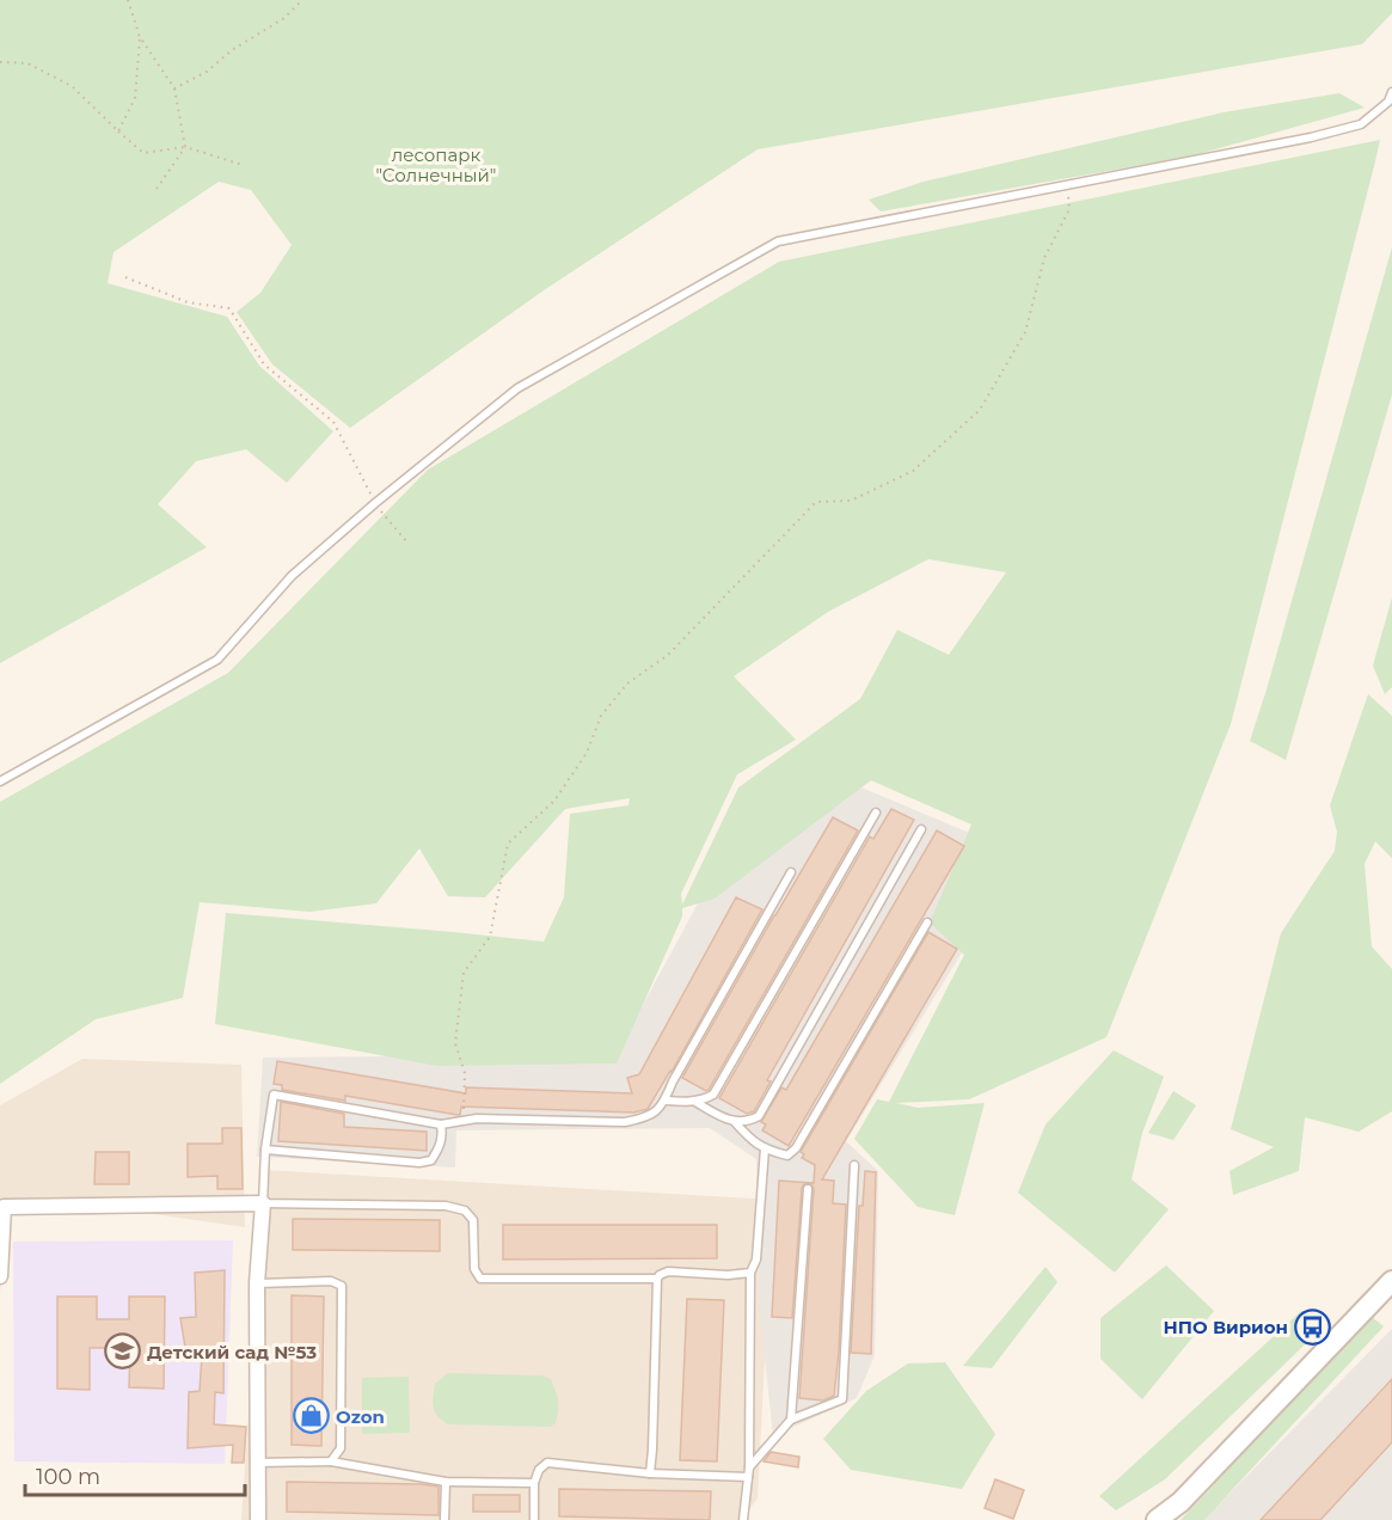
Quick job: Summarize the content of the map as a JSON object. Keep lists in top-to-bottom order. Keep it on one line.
{"parks":["лесопарк \"Солнечный\""],"places":{"bus stop":["НПО Вирион"],"school or university":["Детский сад №53"],"shop":["Ozon"]},"scale_bar":"100 m"}
